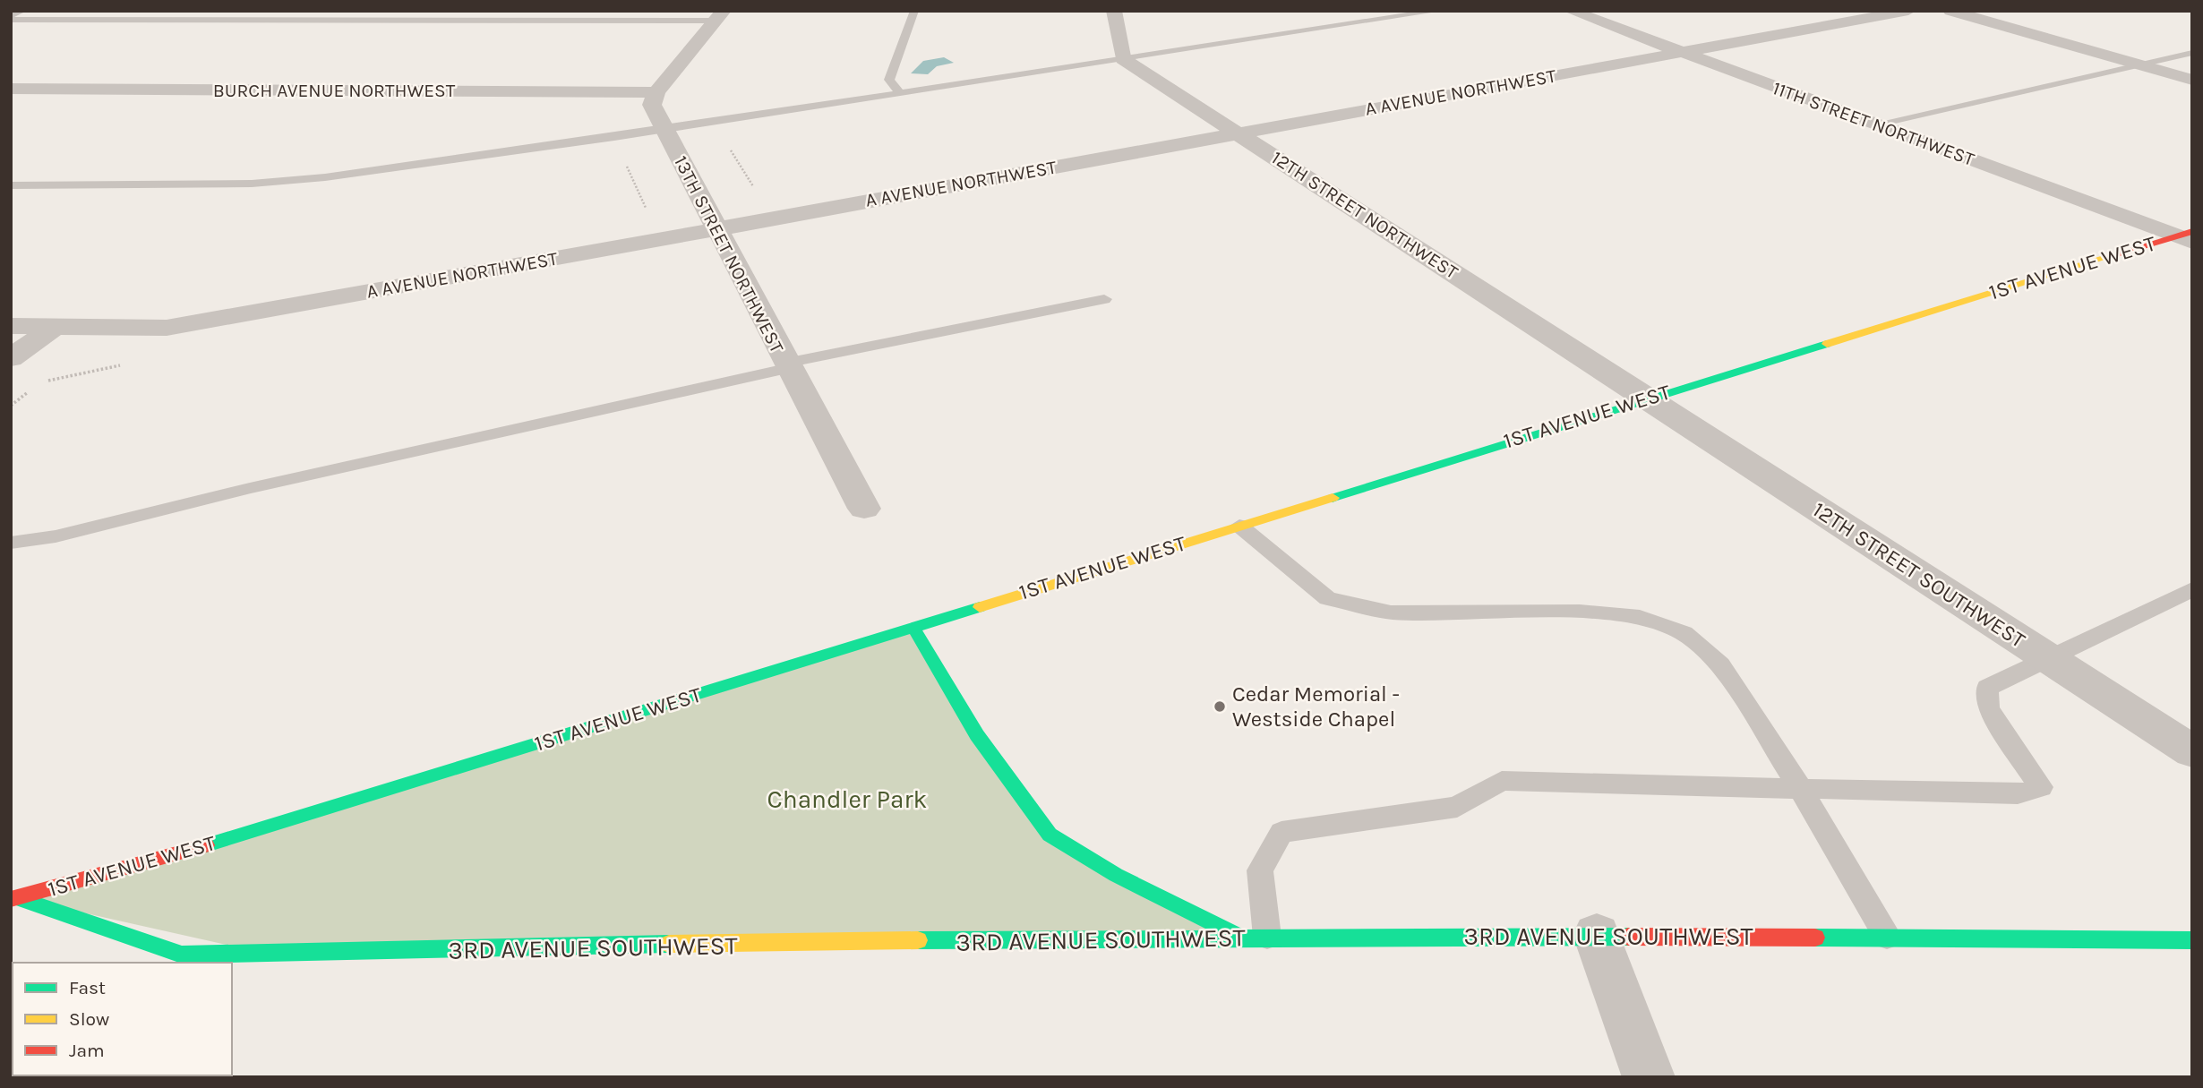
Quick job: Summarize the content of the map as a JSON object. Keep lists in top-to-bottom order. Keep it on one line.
{"streets":{"main road":["1ST AVENUE WEST","3RD AVENUE SOUTHWEST"],"street":["BURCH AVENUE NORTHWEST","A AVENUE NORTHWEST","11TH STREET NORTHWEST","12TH STREET NORTHWEST","13TH STREET NORTHWEST","12TH STREET SOUTHWEST"]},"crossings":[["BURCH AVENUE NORTHWEST","13TH STREET NORTHWEST"],["A AVENUE NORTHWEST","11TH STREET NORTHWEST"],["A AVENUE NORTHWEST","12TH STREET NORTHWEST"],["A AVENUE NORTHWEST","13TH STREET NORTHWEST"],["11TH STREET NORTHWEST","1ST AVENUE WEST"],["12TH STREET NORTHWEST","1ST AVENUE WEST"],["12TH STREET NORTHWEST","12TH STREET SOUTHWEST"],["1ST AVENUE WEST","12TH STREET SOUTHWEST"],["1ST AVENUE WEST","3RD AVENUE SOUTHWEST"]],"parks":["Chandler Park"],"places":["Cedar Memorial - Westside Chapel"],"legend":["Fast","Slow","Jam"]}
